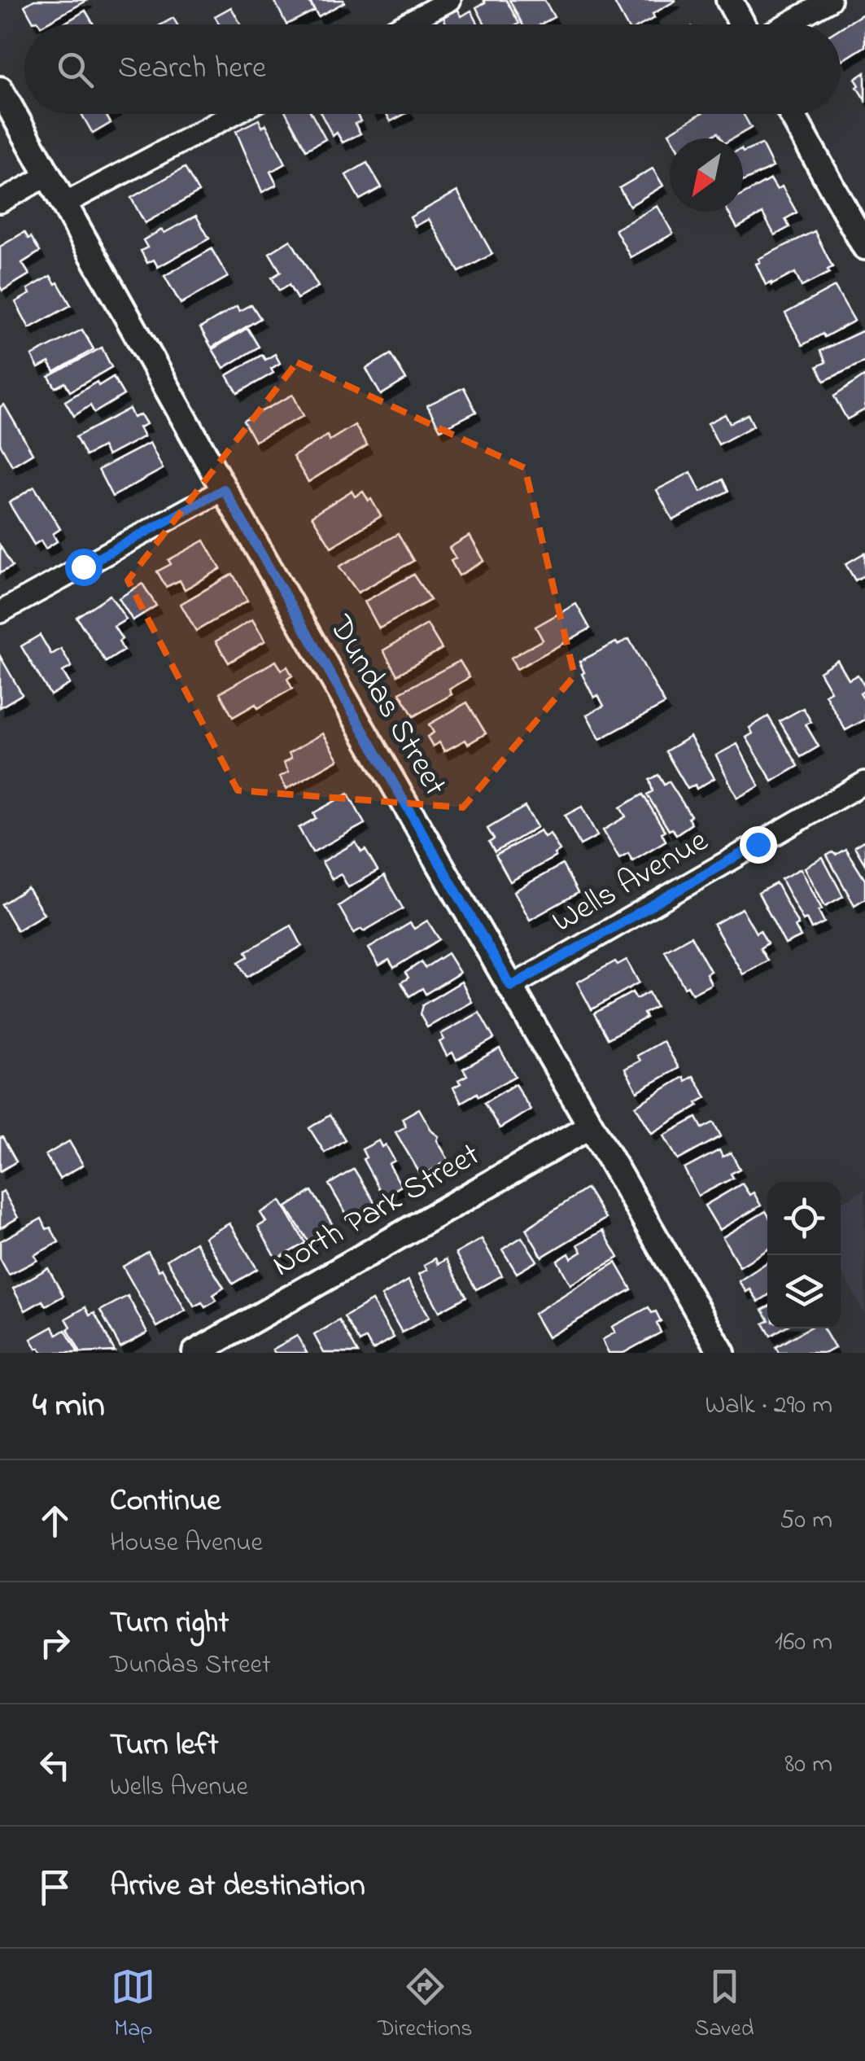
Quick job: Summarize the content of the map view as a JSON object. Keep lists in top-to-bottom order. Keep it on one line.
{"streets":{"street":["Dundas Street","Wells Avenue","North Park Street"]},"crossings":[["Dundas Street","Wells Avenue"],["Dundas Street","North Park Street"]],"north":"bottom left","page":{"search":"Search here","heading":["4 min","Walk · 290 m"],"list":[["Continue","House Avenue","50 m"],["Turn right","Dundas Street","160 m"],["Turn left","Wells Avenue","80 m"],"Arrive at destination"],"nav":["Map","Directions","Saved"]}}
